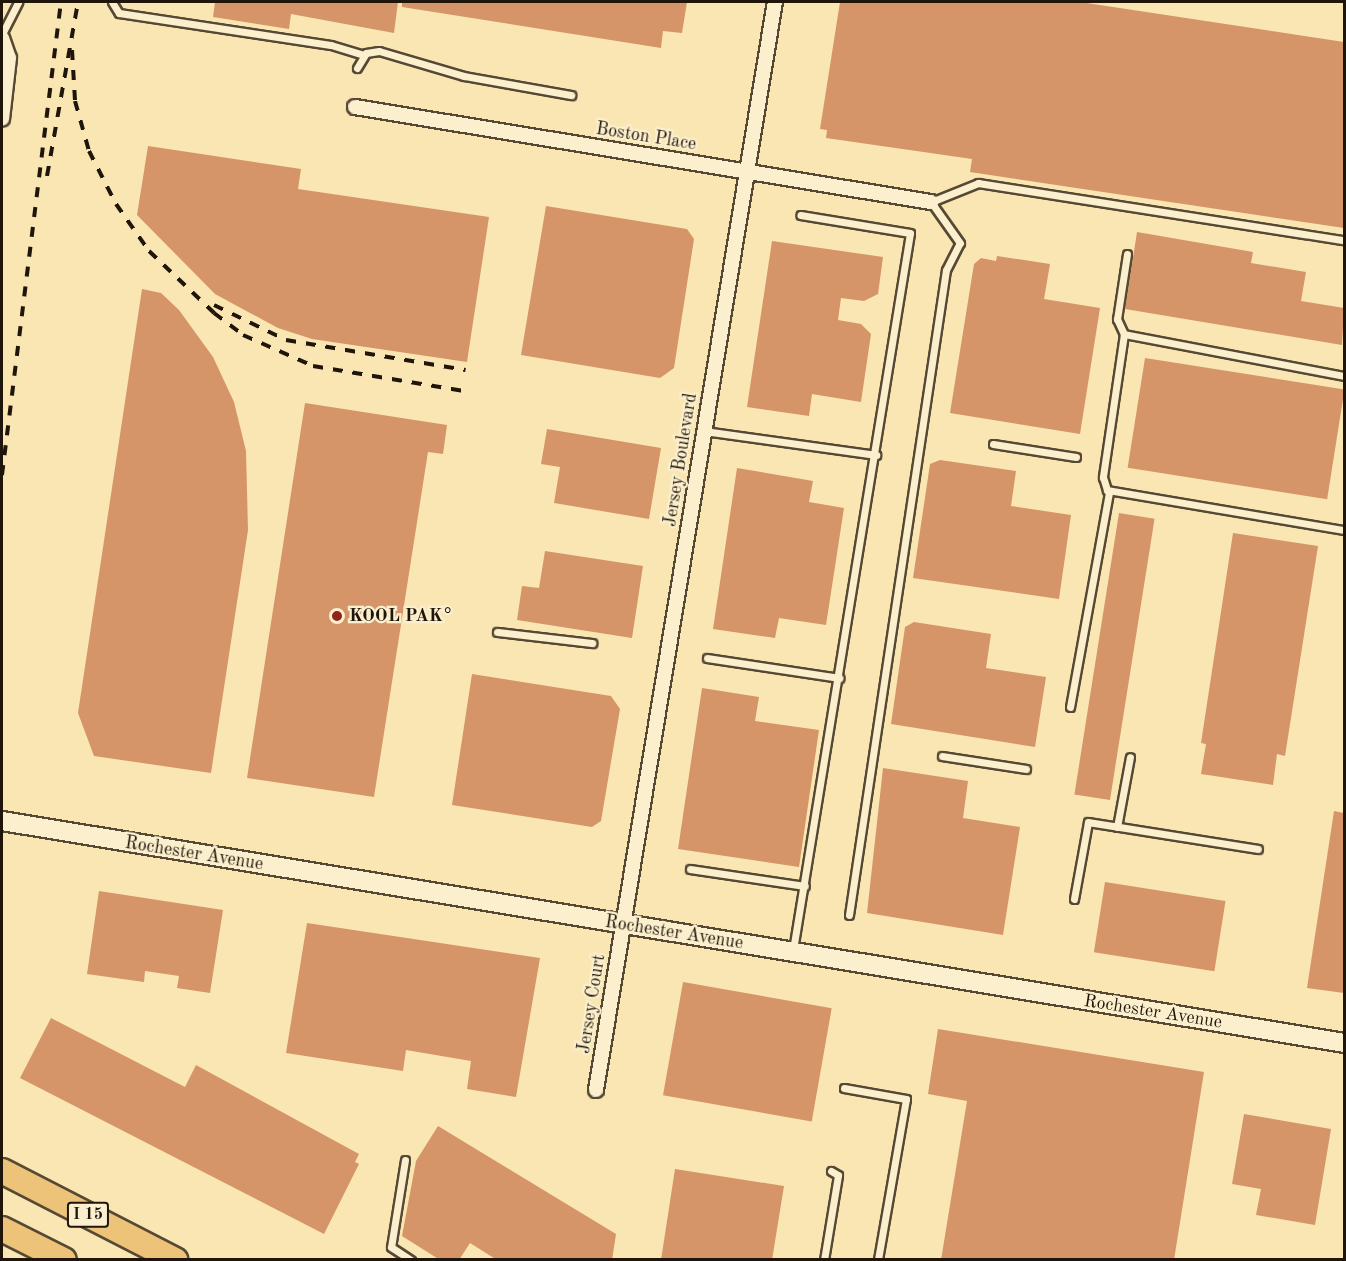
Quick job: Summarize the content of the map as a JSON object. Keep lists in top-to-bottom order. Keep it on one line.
{"streets":{"highway":["I 15"],"main road":["Rochester Avenue"],"street":["Boston Place","Jersey Boulevard","Jersey Court"]},"crossings":[["Boston Place","Jersey Boulevard"],["Jersey Boulevard","Rochester Avenue"],["Jersey Boulevard","Jersey Court"],["Rochester Avenue","Jersey Court"]],"places":["KOOL PAK°"]}
